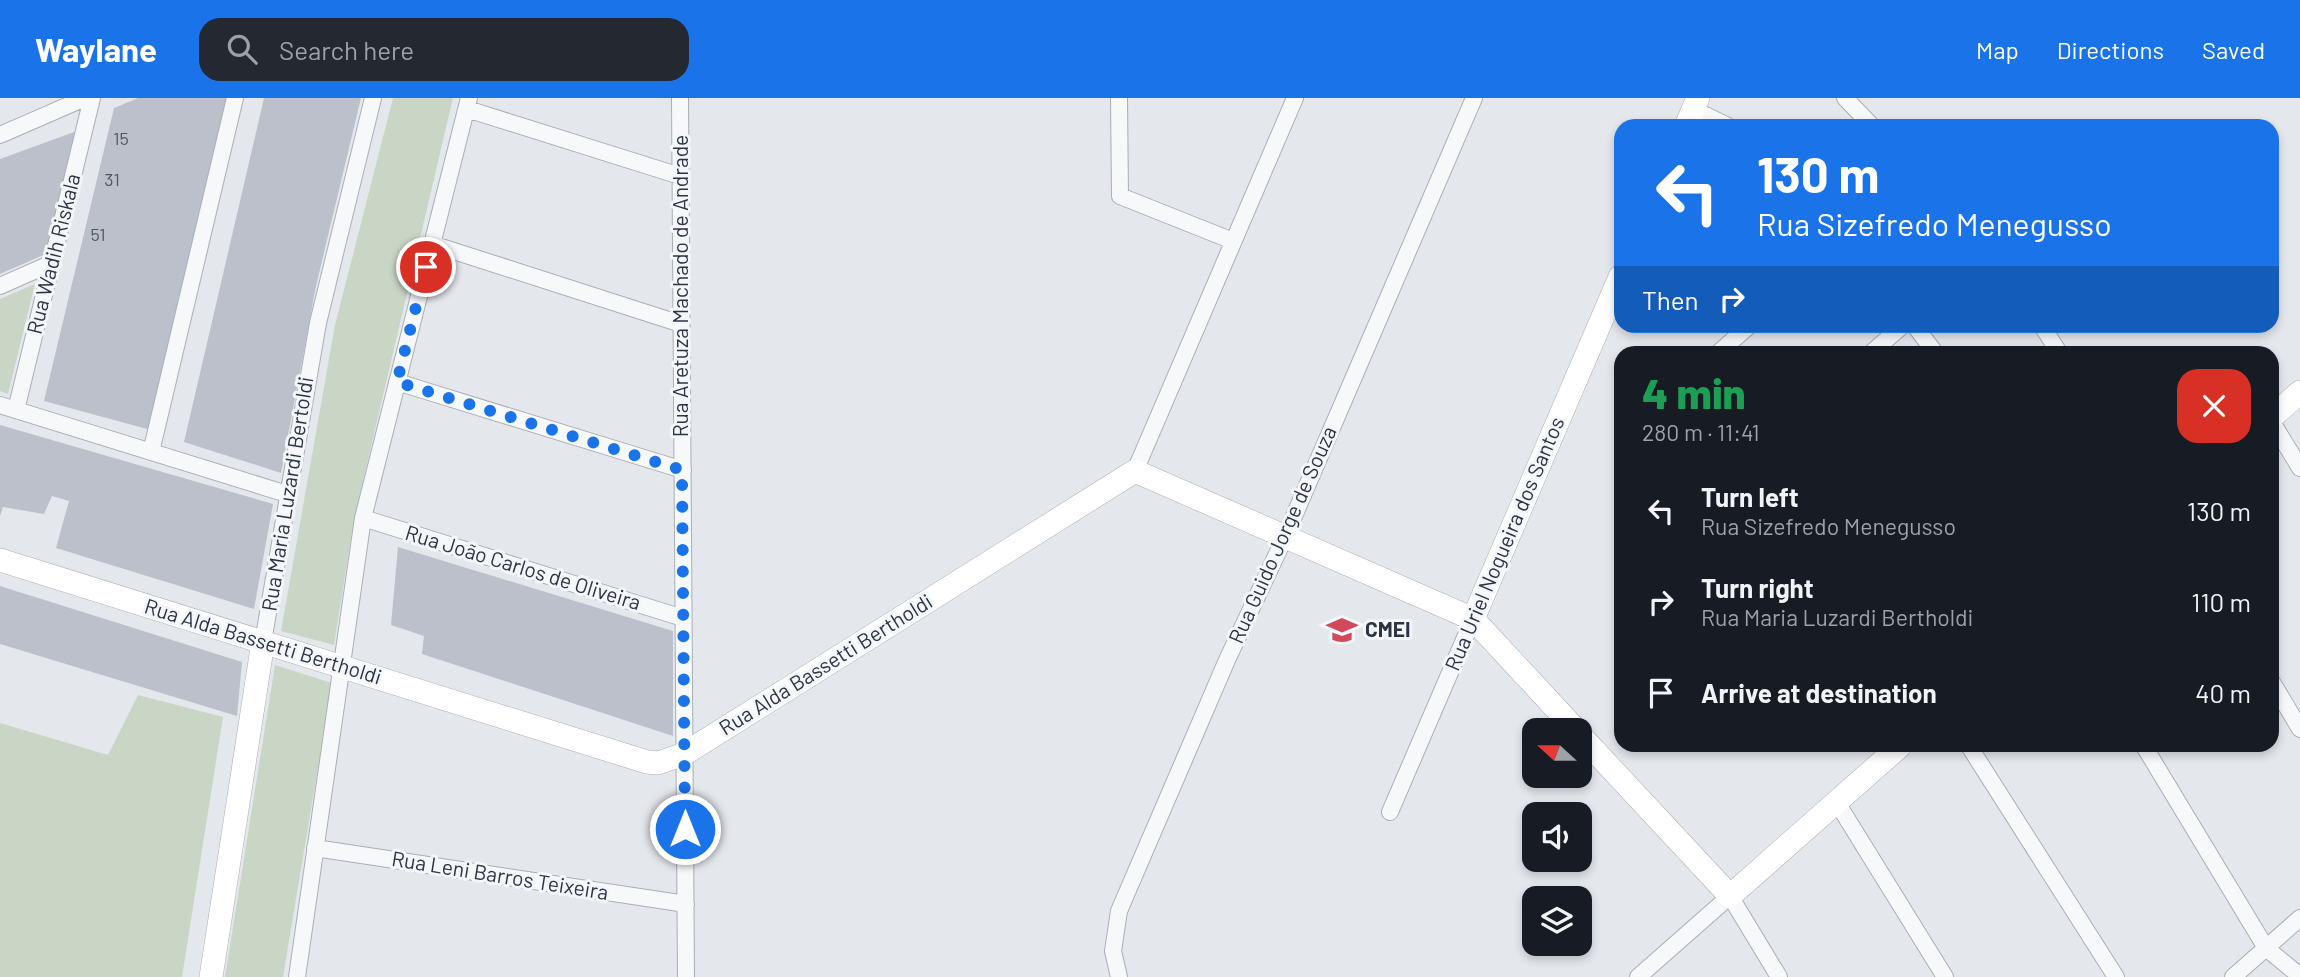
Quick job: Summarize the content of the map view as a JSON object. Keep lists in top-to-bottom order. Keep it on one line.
{"streets":{"street":["Rua Wadih Riskala","Rua Aretuza Machado de Andrade","Rua Maria Luzardi Bertoldi","Rua Guido Jorge de Souza","Rua Uriel Nogueira dos Santos","Rua João Carlos de Oliveira","Rua Alda Bassetti Bertholdi","Rua Leni Barros Teixeira"]},"crossings":[["Rua Aretuza Machado de Andrade","Rua João Carlos de Oliveira"],["Rua Aretuza Machado de Andrade","Rua Alda Bassetti Bertholdi"],["Rua Aretuza Machado de Andrade","Rua Leni Barros Teixeira"],["Rua Maria Luzardi Bertoldi","Rua Alda Bassetti Bertholdi"]],"places":{"school or university":["CMEI"]},"house_numbers":["15","31","51"],"north":"left","page":{"header":"Waylane","search":"Search here","nav":["Map","Directions","Saved"],"turn":["130 m","Rua Sizefredo Menegusso"],"then":"Then","heading":["4 min","280 m · 11:41"],"list":[{"name":"Turn left","note":"Rua Sizefredo Menegusso","value":"130 m"},{"name":"Turn right","note":"Rua Maria Luzardi Bertholdi","value":"110 m"},{"name":"Arrive at destination","value":"40 m"}]}}
